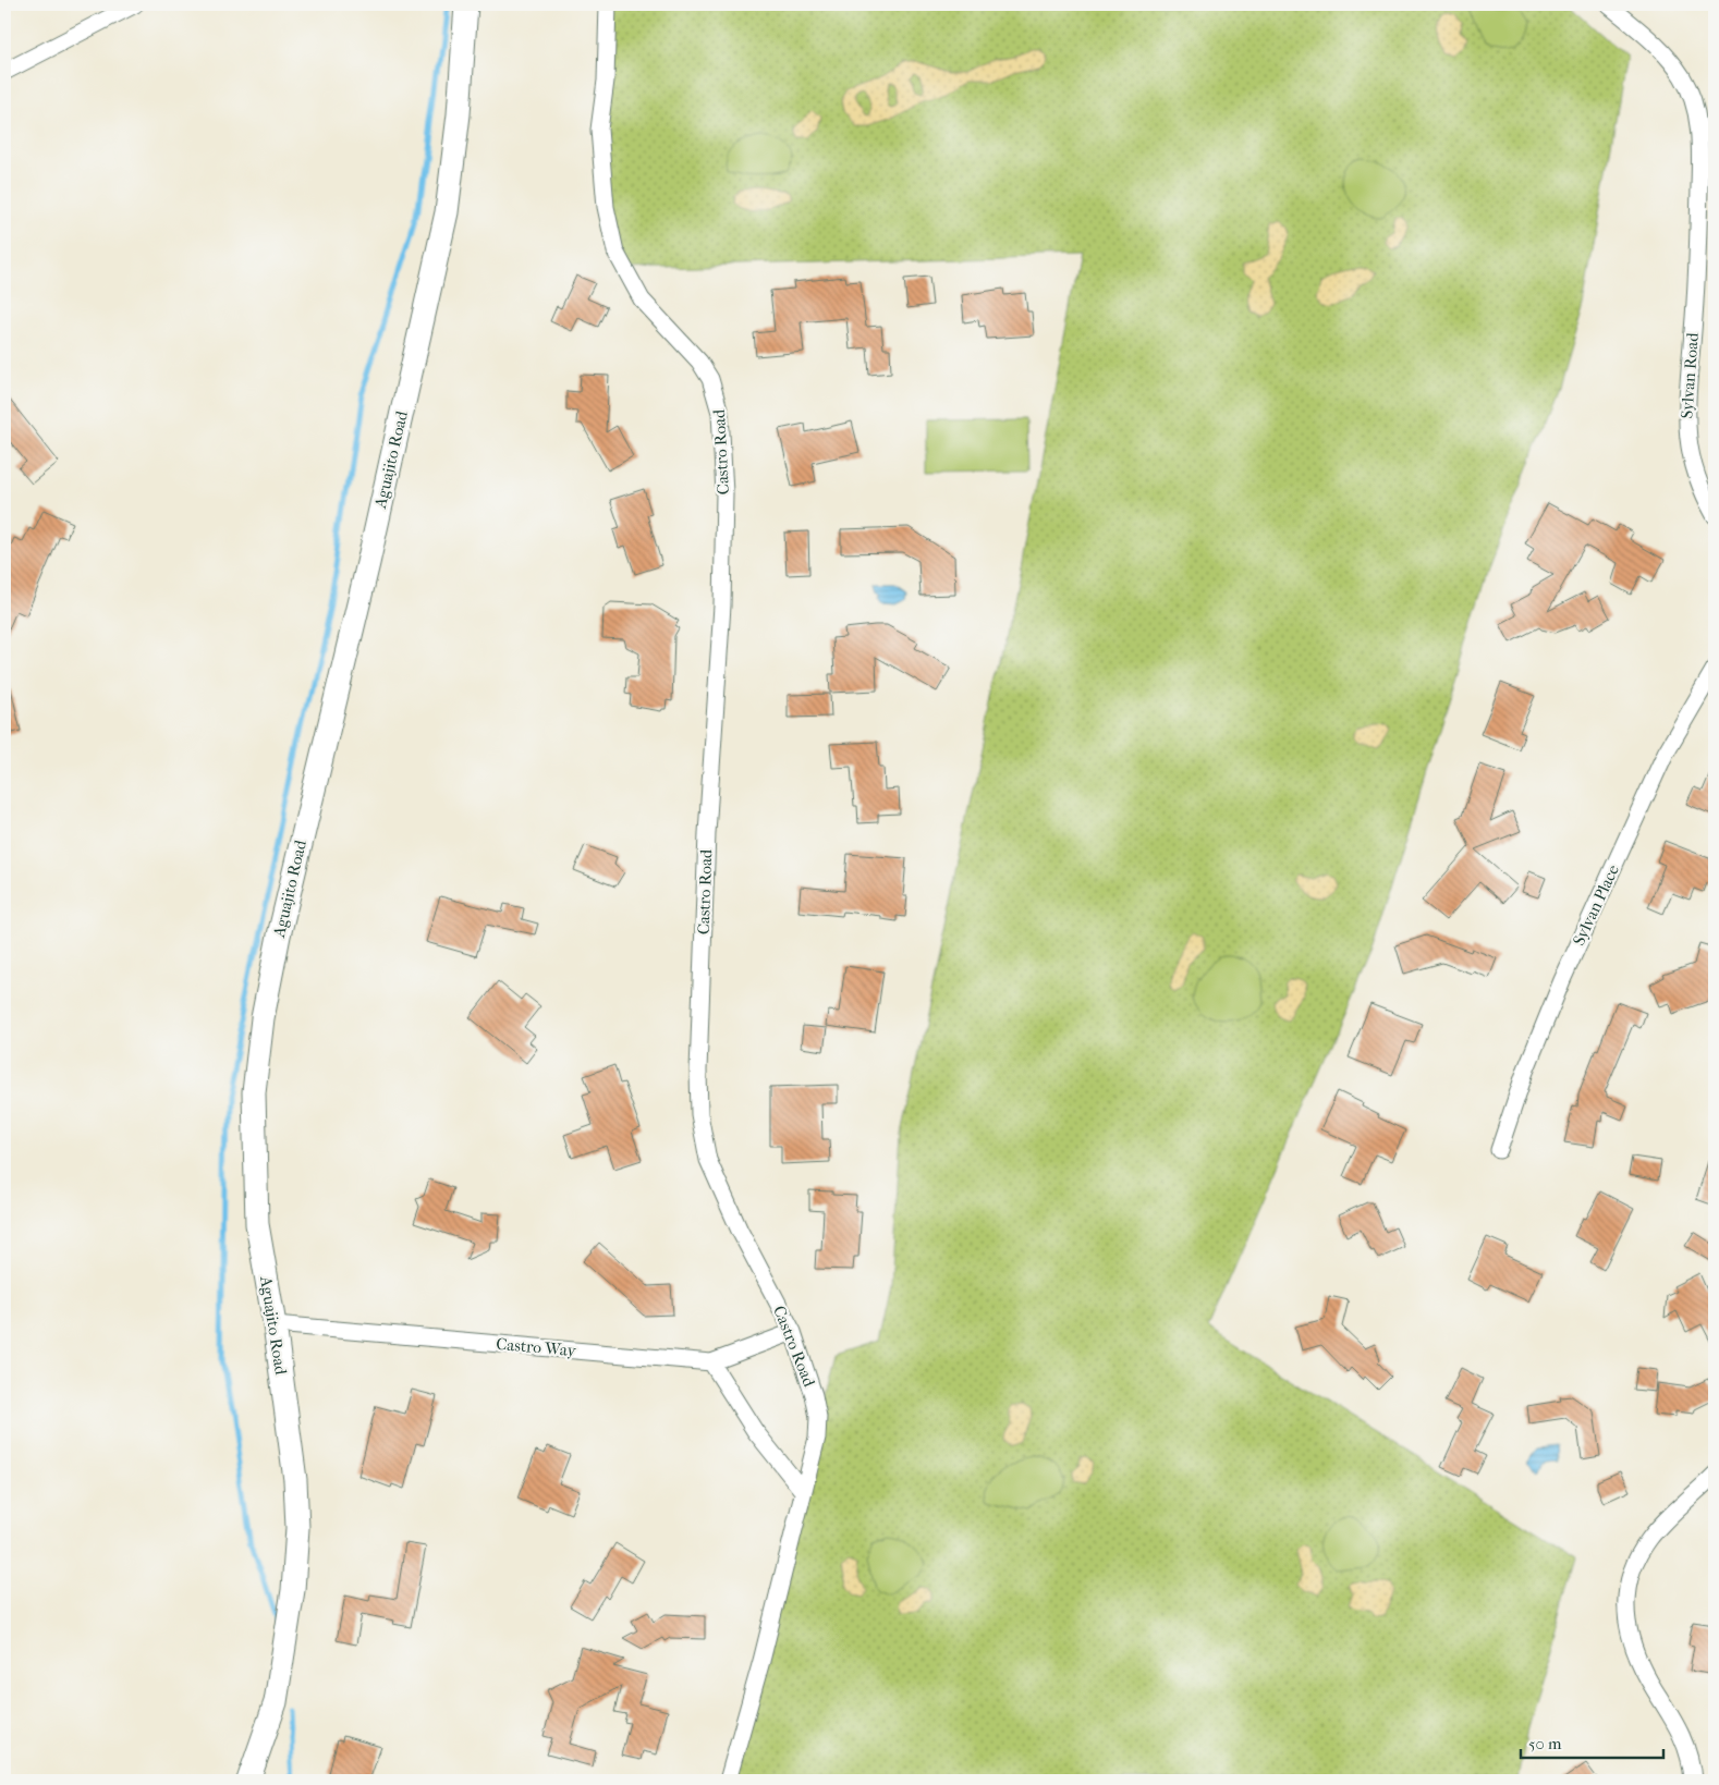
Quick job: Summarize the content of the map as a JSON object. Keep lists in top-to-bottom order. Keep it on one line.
{"streets":{"street":["Sylvan Road","Castro Road","Aguajito Road","Sylvan Place","Castro Way"]},"crossings":[["Castro Road","Castro Way"],["Aguajito Road","Castro Way"]],"scale_bar":"50 m"}
